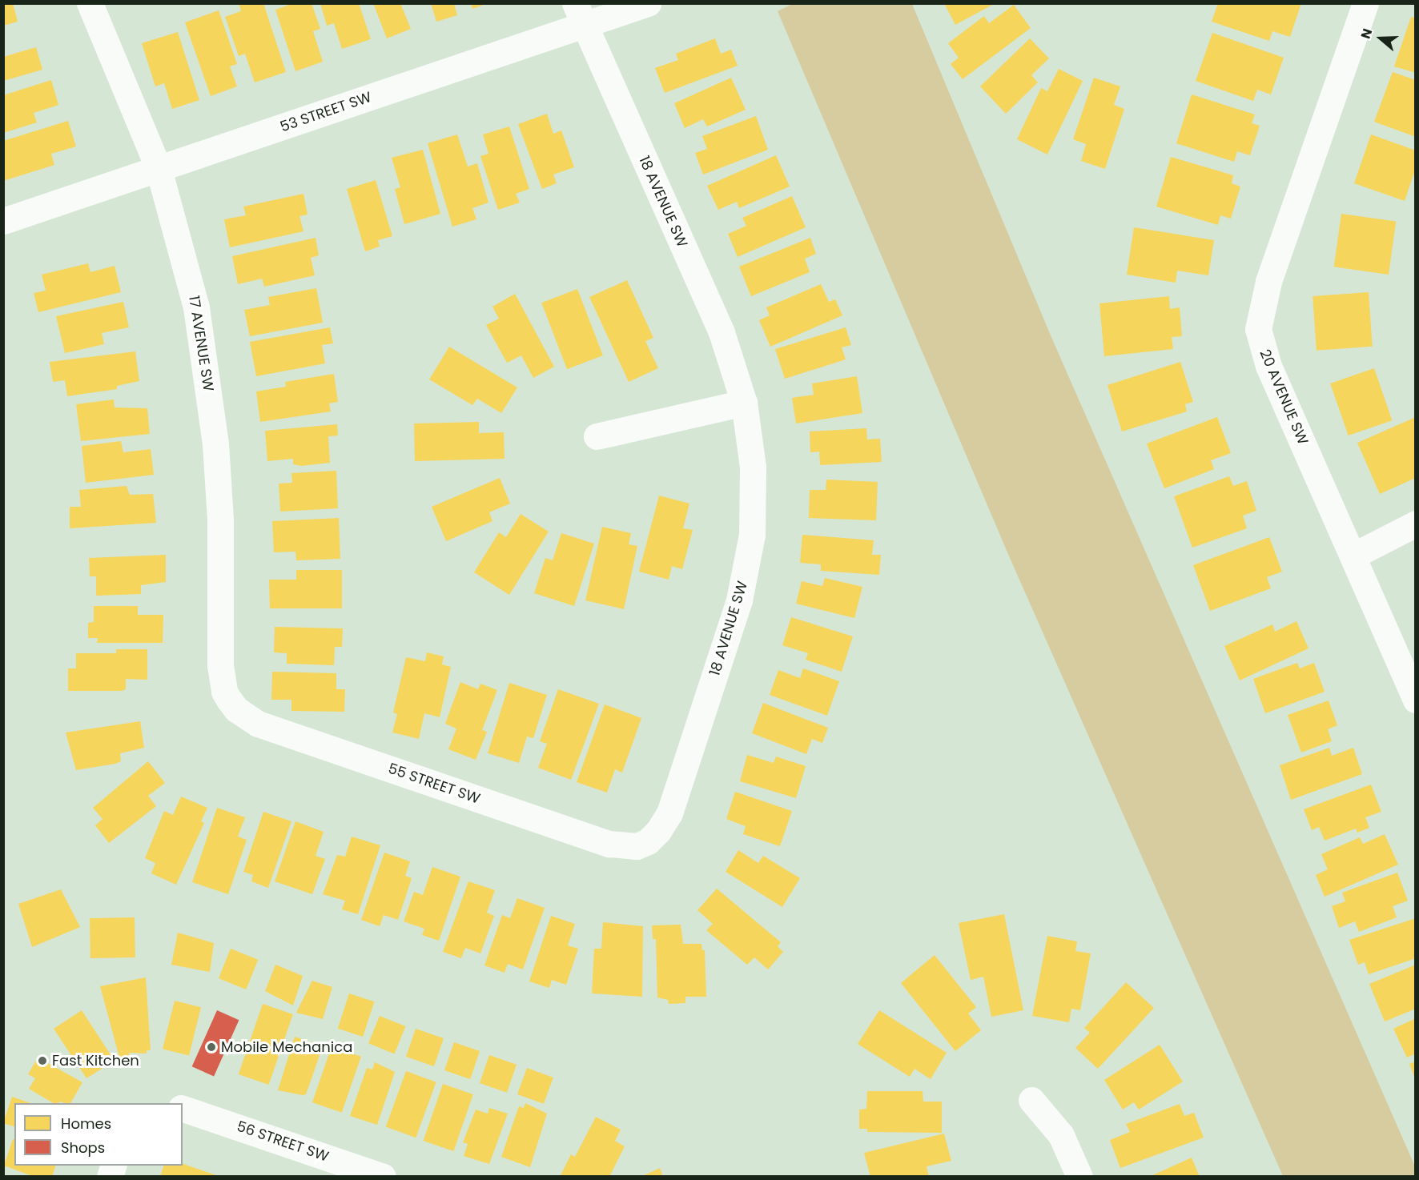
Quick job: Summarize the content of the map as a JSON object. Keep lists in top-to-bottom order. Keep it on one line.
{"streets":{"street":["53 STREET SW","18 AVENUE SW","17 AVENUE SW","20 AVENUE SW","55 STREET SW","56 STREET SW"]},"crossings":[["53 STREET SW","18 AVENUE SW"],["53 STREET SW","17 AVENUE SW"],["18 AVENUE SW","55 STREET SW"],["17 AVENUE SW","55 STREET SW"]],"places":["Mobile Mechanica","Fast Kitchen"],"legend":["Homes","Shops"],"north":"left"}
